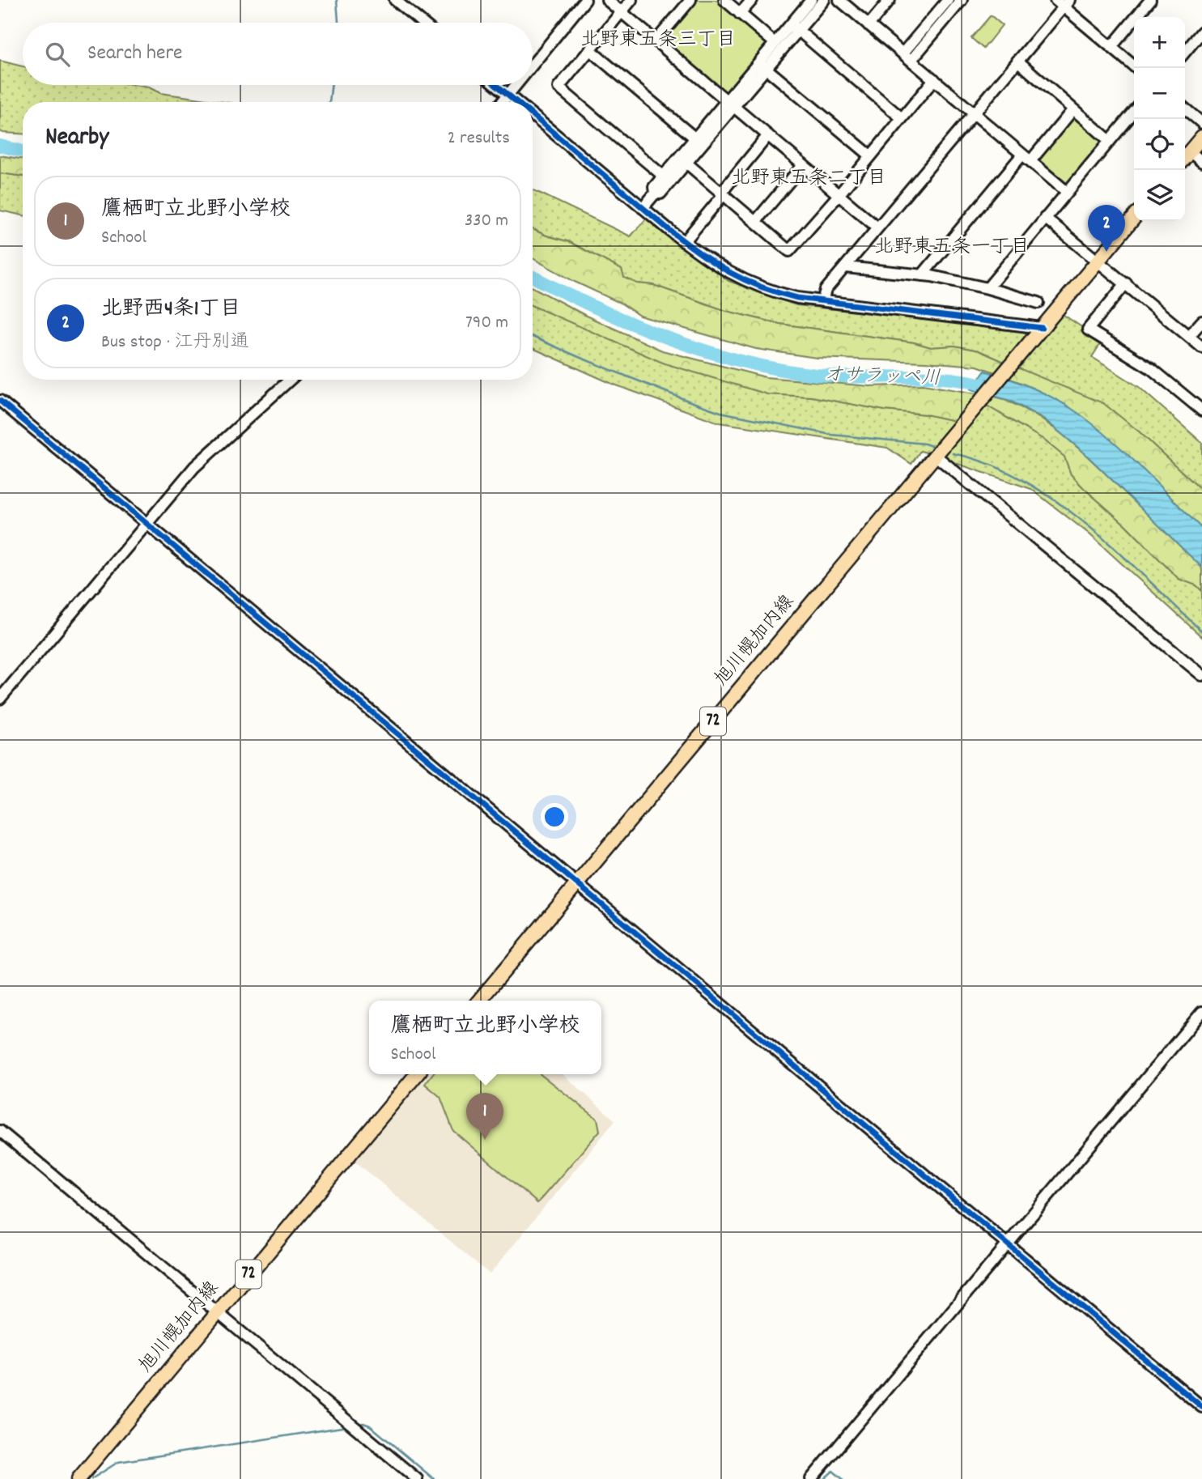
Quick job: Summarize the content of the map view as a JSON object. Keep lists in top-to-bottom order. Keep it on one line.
{"streets":{"main road":["旭川幌加内線","72"]},"crossings":[["旭川幌加内線","72"]],"districts":["北野東五条三丁目","北野東五条二丁目","北野東五条一丁目"],"water":["オサラッペ川"],"page":{"map_buttons":["+","−"],"search":"Search here","heading":["Nearby","2 results"],"list":[{"mark":"1","name":"鷹栖町立北野小学校","note":"School","value":"330 m"},{"mark":"2","name":"北野西4条1丁目","note":"Bus stop · 江丹別通","value":"790 m"}],"pins":["2","1"],"popup":["鷹栖町立北野小学校","School"]}}
